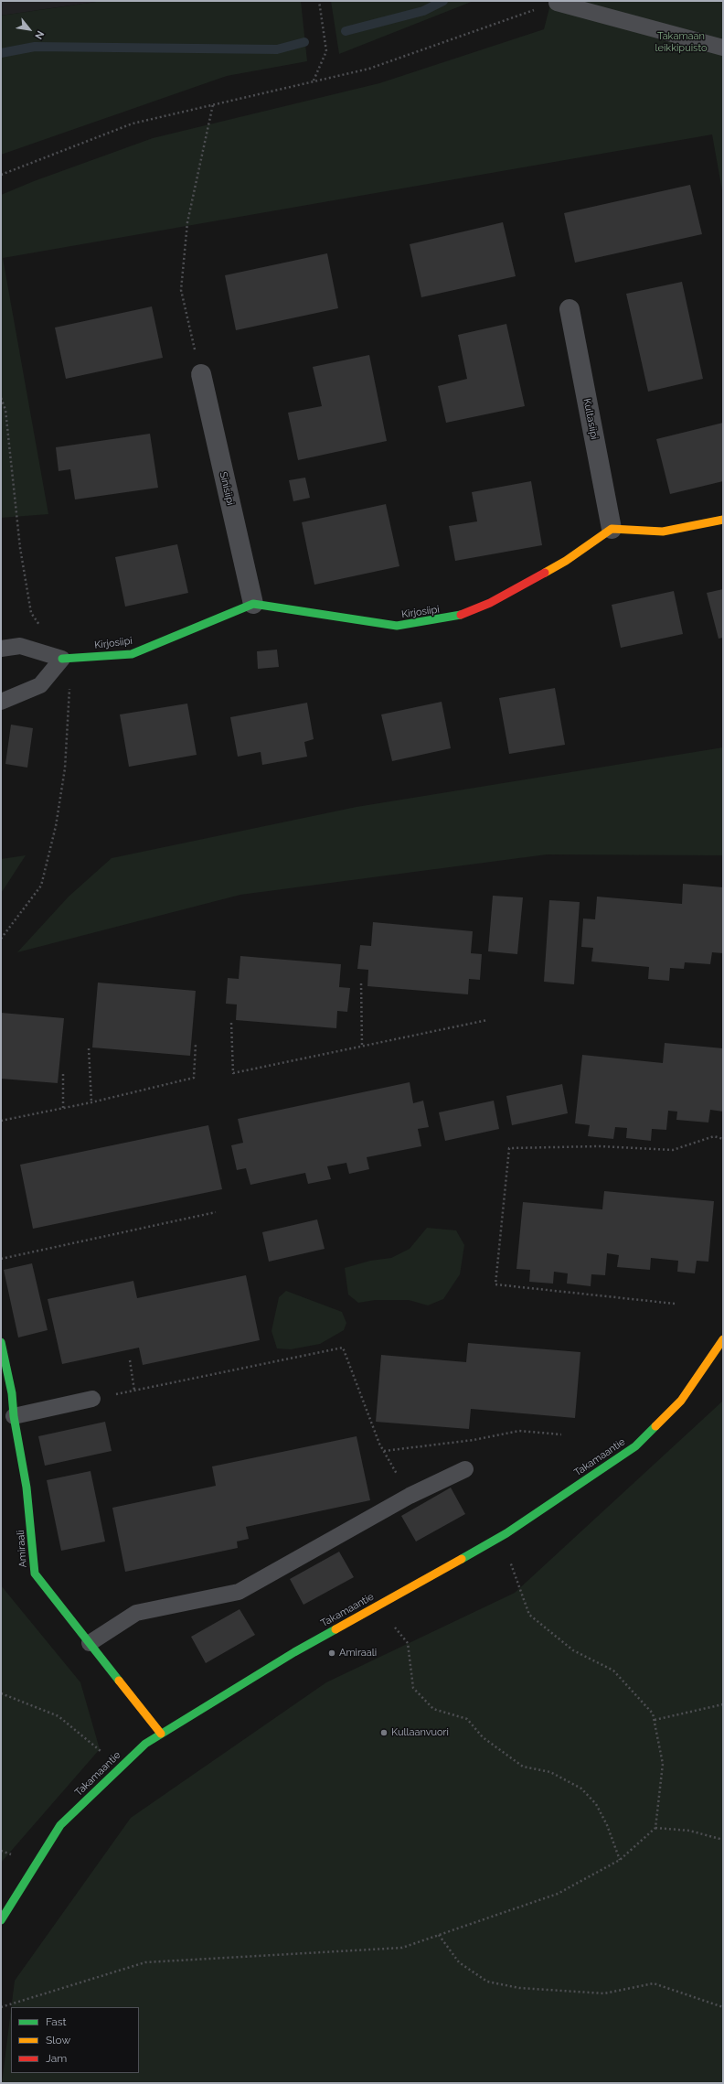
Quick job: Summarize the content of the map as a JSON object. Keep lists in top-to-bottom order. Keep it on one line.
{"streets":{"street":["Kultasiipi","Sinisiipi","Kirjosiipi","Takamaantie","Amiraali"]},"crossings":[["Kultasiipi","Kirjosiipi"],["Sinisiipi","Kirjosiipi"],["Takamaantie","Amiraali"]],"parks":["Takamaan leikkipuisto"],"places":["Amiraali","Kullaanvuori"],"legend":["Fast","Slow","Jam"],"north":"bottom right"}
